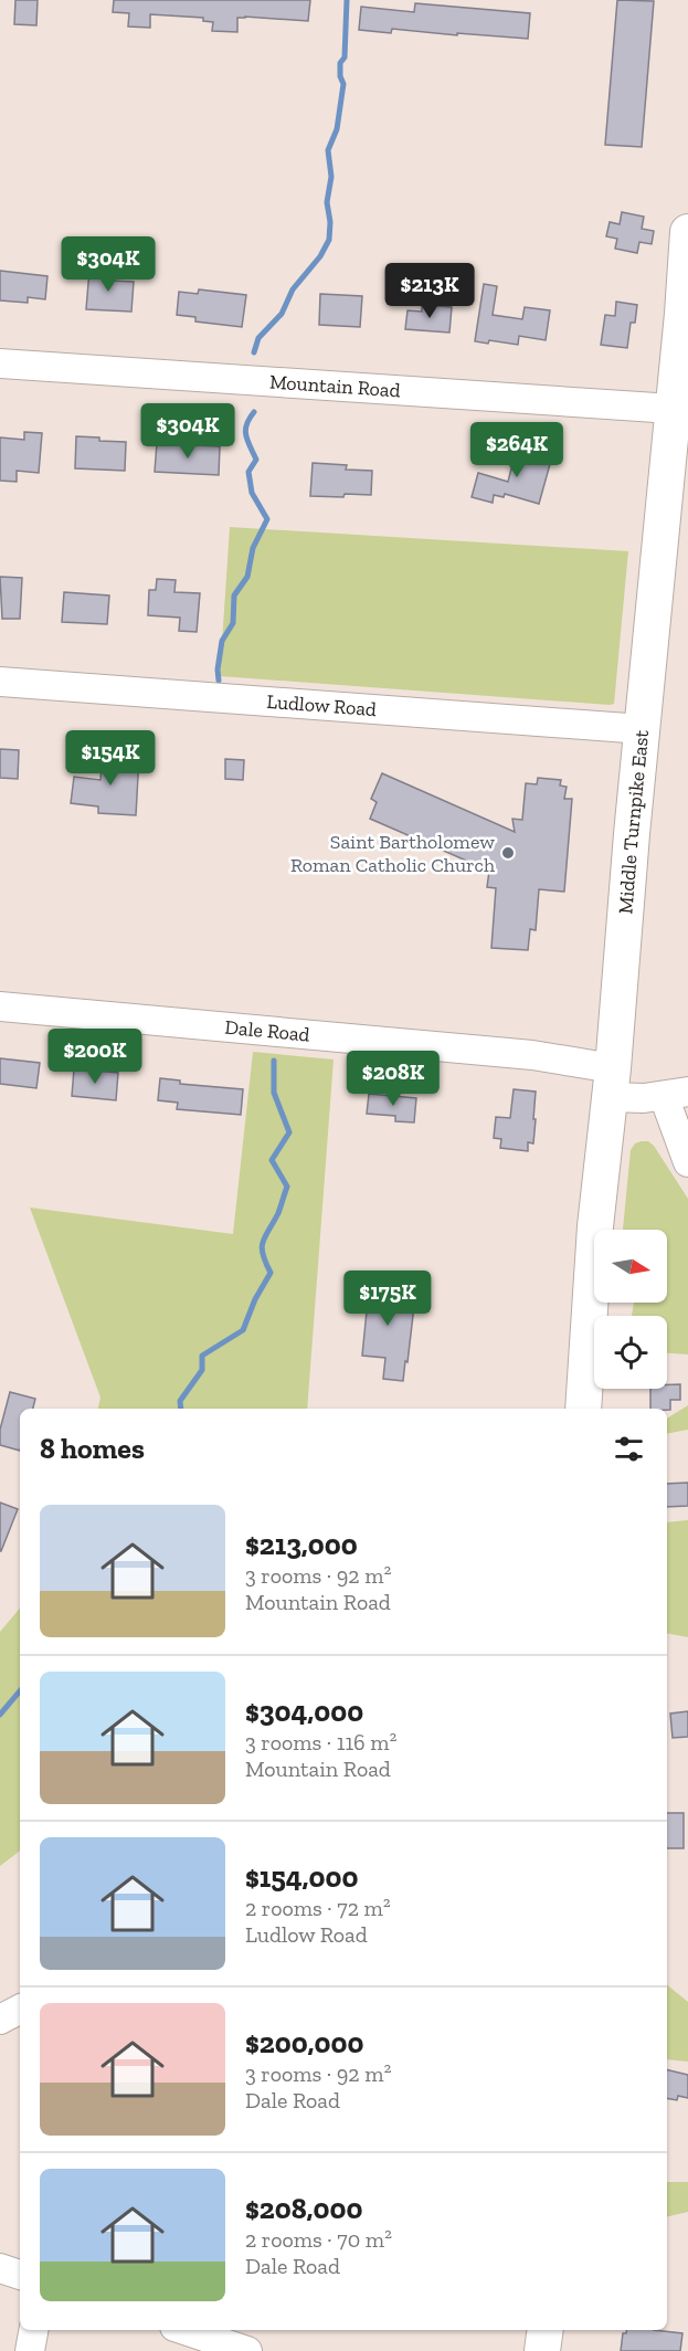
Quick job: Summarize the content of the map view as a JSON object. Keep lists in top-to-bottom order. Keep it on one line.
{"streets":{"main road":["Middle Turnpike East"],"street":["Mountain Road","Ludlow Road","Dale Road"]},"crossings":[["Mountain Road","Middle Turnpike East"],["Ludlow Road","Middle Turnpike East"],["Middle Turnpike East","Dale Road"]],"places":["Saint Bartholomew Roman Catholic Church"],"north":"right","page":{"price":["$304K","$213K","$304K","$264K","$154K","$200K","$208K","$175K"],"heading":"8 homes","list":[{"name":"$213,000","note":"3 rooms · 92 m² · Mountain Road"},{"name":"$304,000","note":"3 rooms · 116 m² · Mountain Road"},{"name":"$154,000","note":"2 rooms · 72 m² · Ludlow Road"},{"name":"$200,000","note":"3 rooms · 92 m² · Dale Road"},{"name":"$208,000","note":"2 rooms · 70 m² · Dale Road"}]}}
